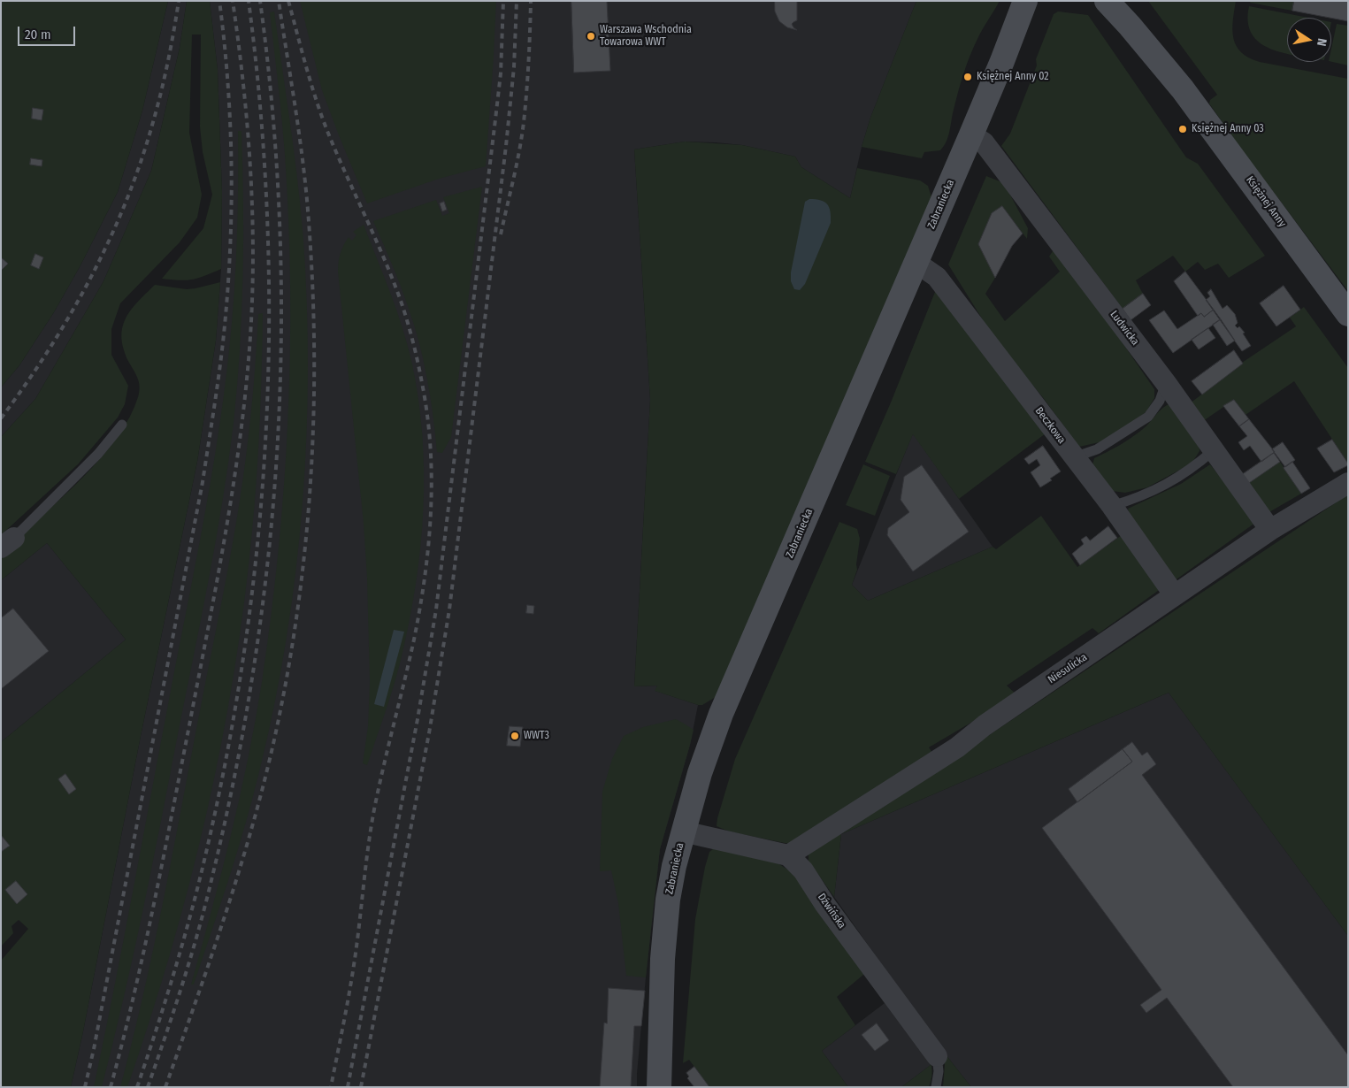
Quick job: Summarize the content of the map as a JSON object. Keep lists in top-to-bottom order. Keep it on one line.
{"streets":{"main road":["Księżnej Anny","Zabraniecka"],"street":["Ludwicka","Beczkowa","Niesulicka","Dźwińska"]},"crossings":[["Zabraniecka","Ludwicka"],["Zabraniecka","Beczkowa"],["Ludwicka","Niesulicka"],["Beczkowa","Niesulicka"],["Niesulicka","Dźwińska"]],"places":["Warszawa Wschodnia Towarowa WWT","Księżnej Anny 02","Księżnej Anny 03","WWT3"],"scale_bar":"20 m","north":"right"}
